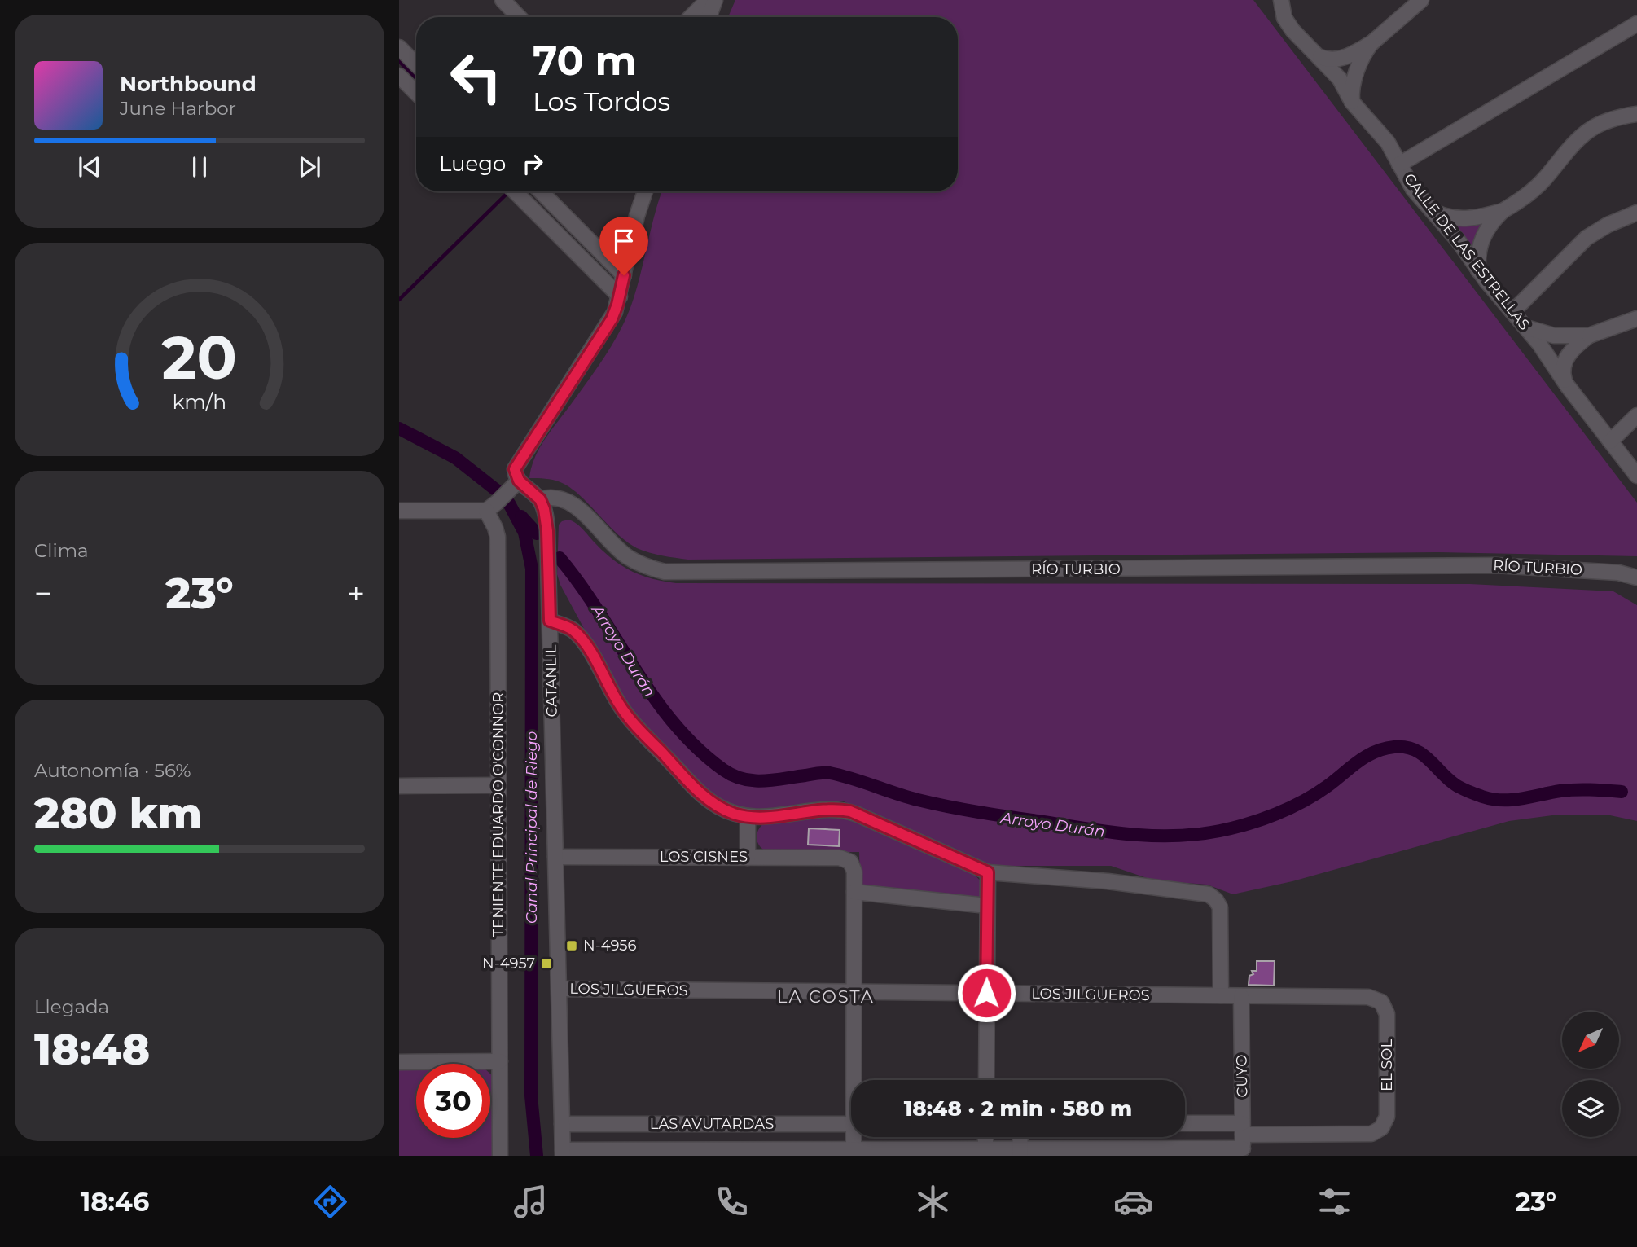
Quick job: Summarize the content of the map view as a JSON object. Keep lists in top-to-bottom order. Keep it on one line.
{"streets":{"street":["CALLE DE LAS ESTRELLAS","RÍO TURBIO","CATANLIL","TENIENTE EDUARDO O'CONNOR","LOS CISNES","LOS JILGUEROS","EL SOL","CUYO","LAS AVUTARDAS"]},"crossings":[["RÍO TURBIO","CATANLIL"],["CATANLIL","LOS CISNES"],["CATANLIL","LOS JILGUEROS"],["CATANLIL","LAS AVUTARDAS"],["LOS JILGUEROS","EL SOL"],["LOS JILGUEROS","CUYO"],["EL SOL","LAS AVUTARDAS"],["CUYO","LAS AVUTARDAS"]],"districts":["LA COSTA"],"water":["Arroyo Durán","Canal Principal de Riego"],"places":{"transit":["N-4956","N-4957"]},"north":"bottom left","page":{"turn":["70 m","Los Tordos"],"song":["Northbound","June Harbor"],"then":"Luego","tile":["Clima",["Autonomía · 56%","280 km"],["Llegada","18:48"]],"heat":["−","23°","+"],"limit":"30","trip":"18:48 · 2 min · 580 m","tabs":["18:46","23°"],"gauge":["20","km/h"]}}
